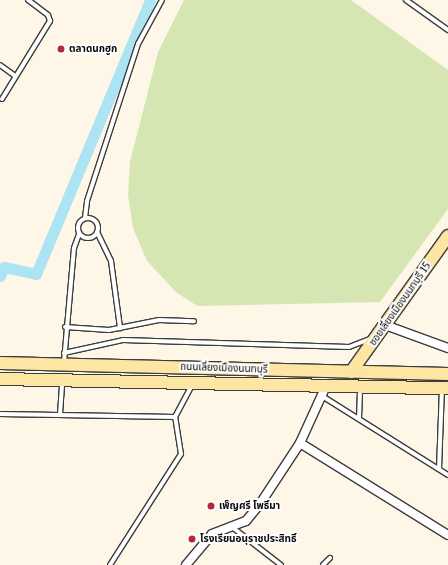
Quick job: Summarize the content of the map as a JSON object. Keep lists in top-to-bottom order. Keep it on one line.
{"streets":{"main road":["ซอยเลี่ยงเมืองนนทบุรี 15","ถนนเลี่ยงเมืองนนทบุรี"]},"crossings":[["ซอยเลี่ยงเมืองนนทบุรี 15","ถนนเลี่ยงเมืองนนทบุรี"]],"places":["ตลาดนกฮูก","เพ็ญศรี โพธิ์มา","โรงเรียนอนุราชประสิทธิ์"]}
